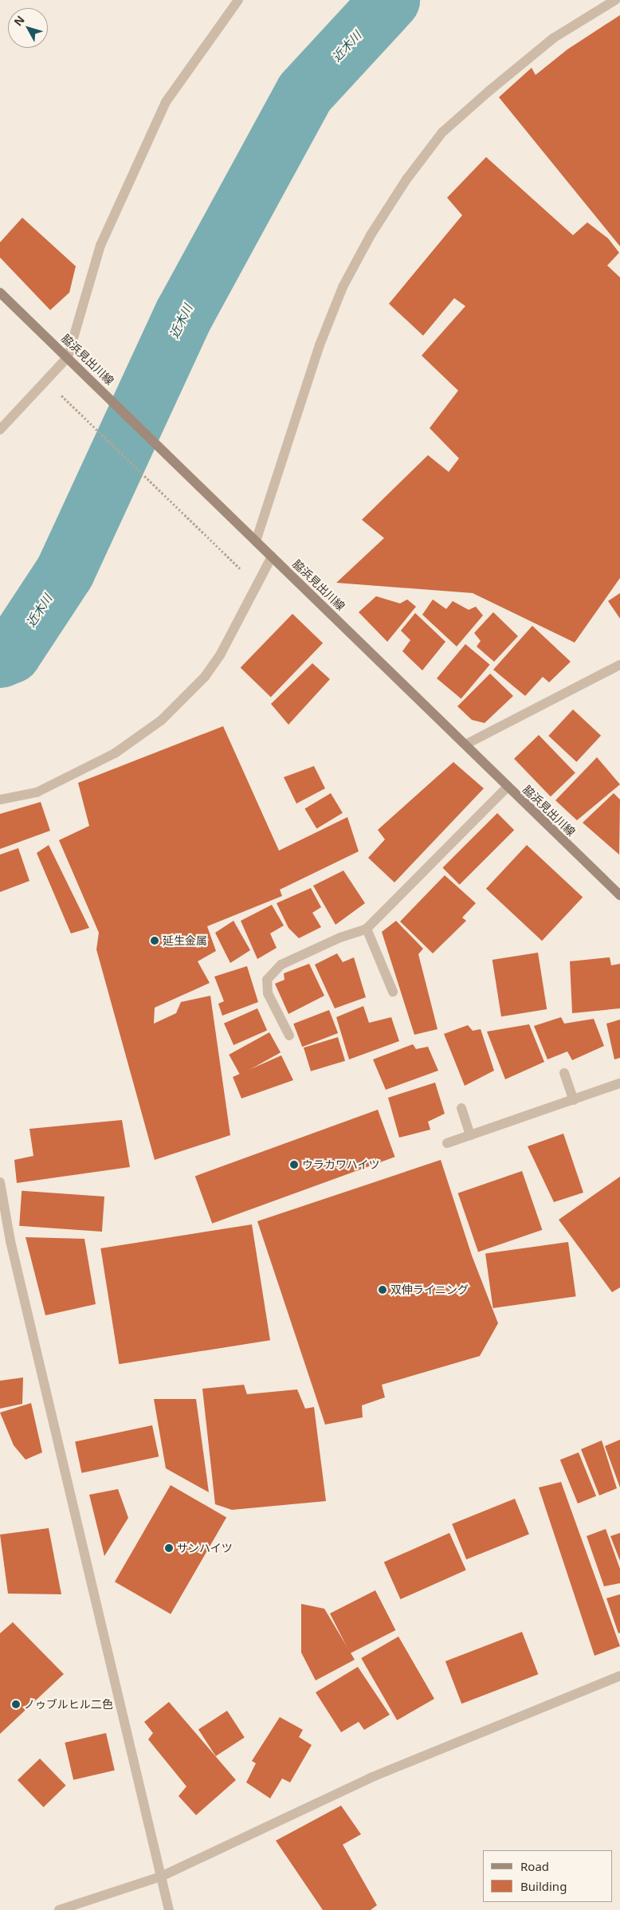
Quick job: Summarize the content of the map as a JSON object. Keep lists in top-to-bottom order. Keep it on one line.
{"streets":{"street":["脇浜見出川線"]},"water":["近木川"],"places":["延生金属","ウラカワハイツ","双伸ライニング","サンハイツ","ノゥブルヒル二色"],"legend":["Road","Building"],"north":"top left"}
